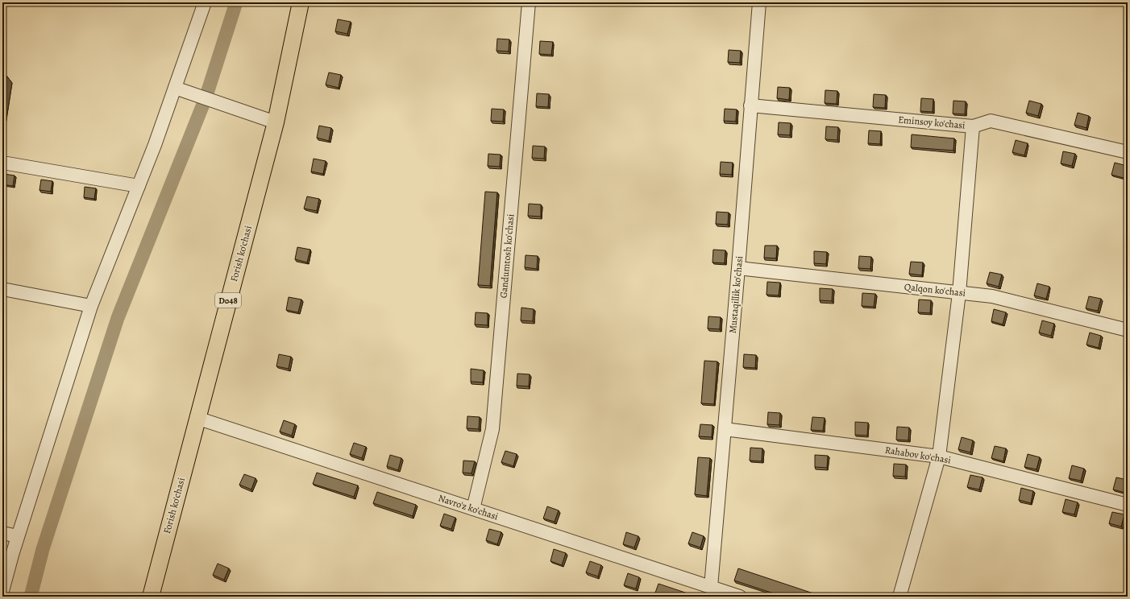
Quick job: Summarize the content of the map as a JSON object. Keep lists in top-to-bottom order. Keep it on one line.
{"streets":{"main road":["Forish ko'chasi","D048"],"street":["Eminsoy ko'chasi","Gandumtosh ko'chasi","Qalqon ko'chasi","Mustaqillik ko'chasi","Rahabov ko'chasi","Navro'z ko'chasi"]},"crossings":[["Eminsoy ko'chasi","Mustaqillik ko'chasi"],["Forish ko'chasi","Navro'z ko'chasi"],["Gandumtosh ko'chasi","Navro'z ko'chasi"],["Qalqon ko'chasi","Mustaqillik ko'chasi"],["Mustaqillik ko'chasi","Rahabov ko'chasi"],["Mustaqillik ko'chasi","Navro'z ko'chasi"]]}
